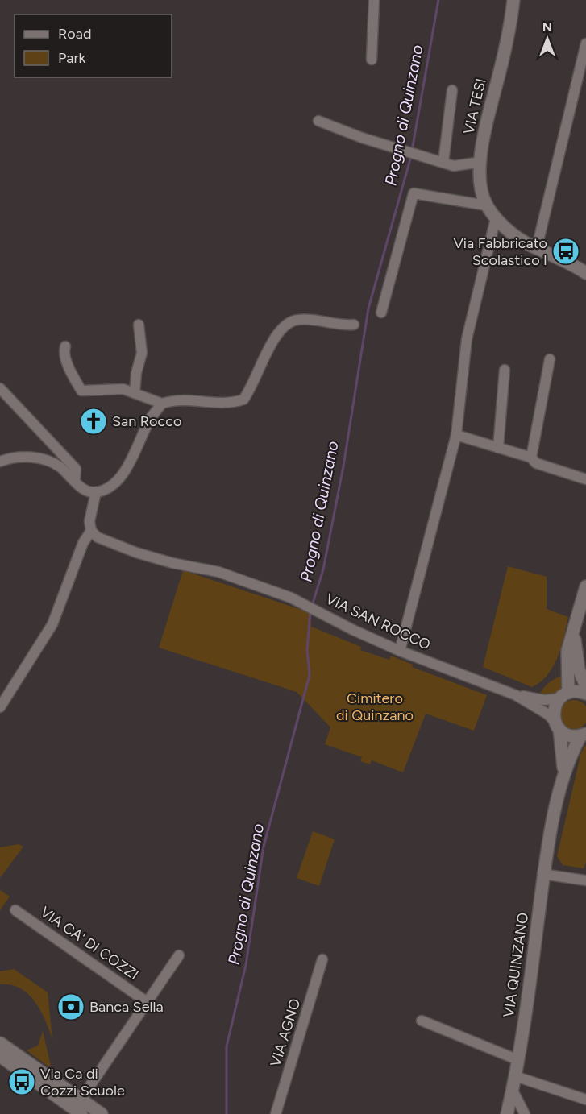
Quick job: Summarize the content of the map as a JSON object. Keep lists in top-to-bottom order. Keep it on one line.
{"streets":{"street":["VIA TESI","VIA SAN ROCCO","VIA CA' DI COZZI","VIA QUINZANO","VIA AGNO"]},"crossings":[["VIA SAN ROCCO","VIA QUINZANO"]],"water":["Progno di Quinzano"],"parks":["Cimitero di Quinzano"],"places":{"bus stop":["Via Fabbricato Scolastico I","Via Ca di Cozzi Scuole"],"church":["San Rocco"],"bank":["Banca Sella"]},"legend":["Road","Park"],"north":"top"}
